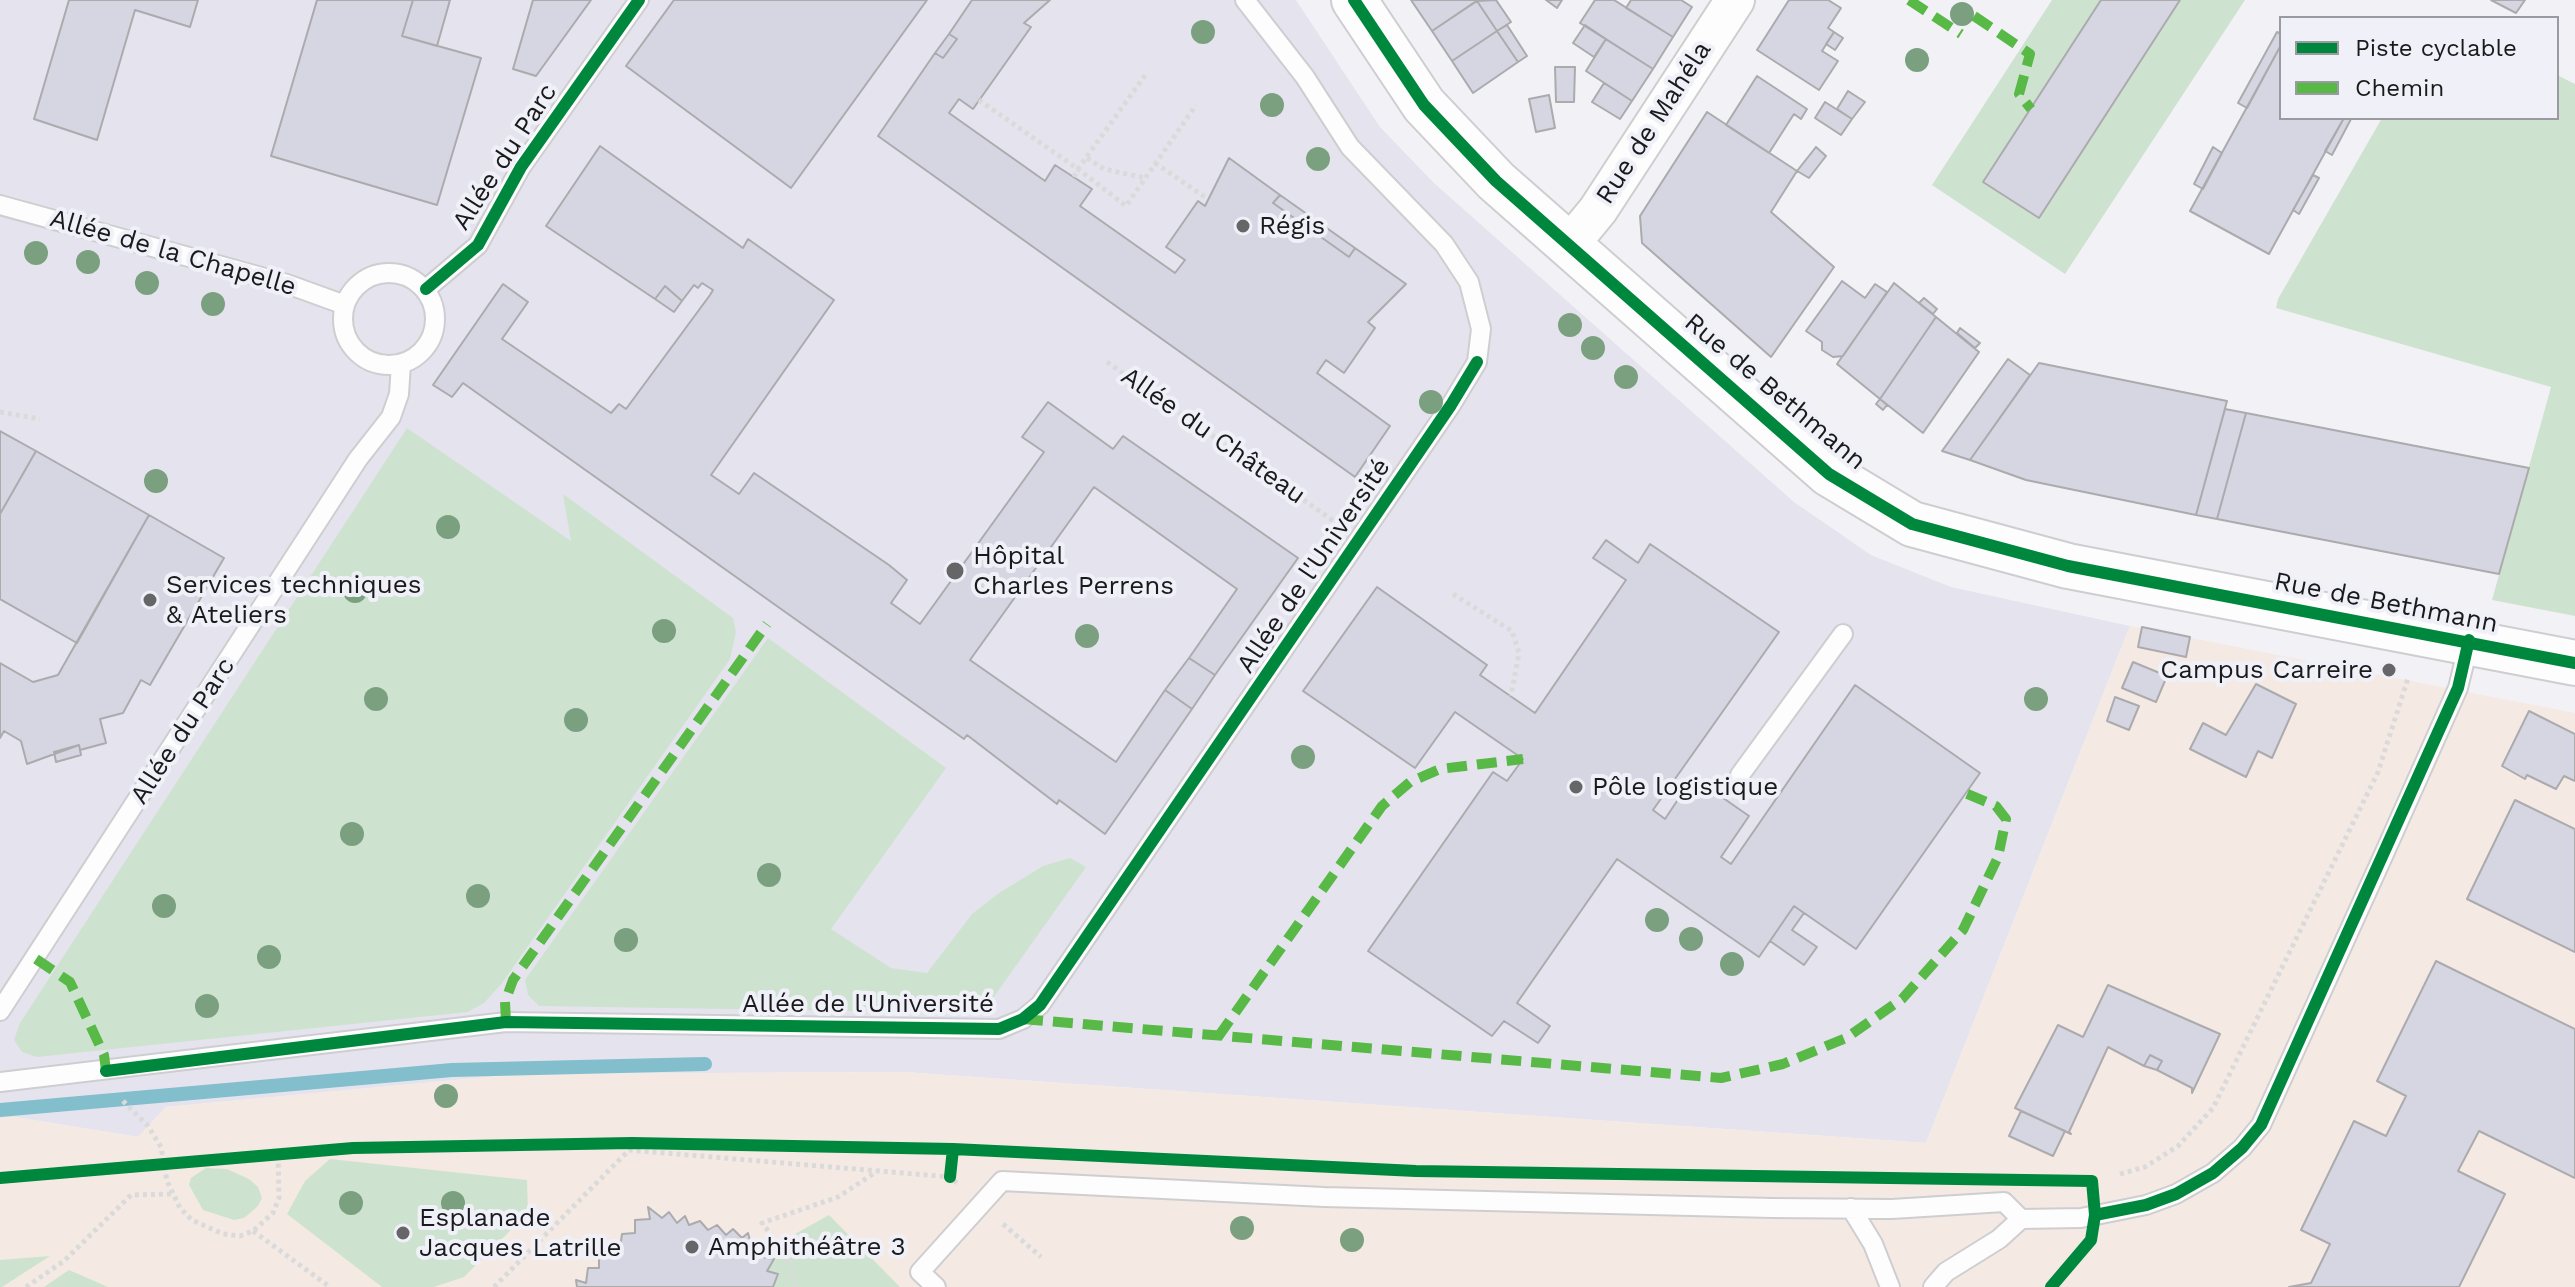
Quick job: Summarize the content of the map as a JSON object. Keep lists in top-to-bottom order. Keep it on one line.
{"streets":{"street":["Rue de Mahéla","Rue de Bethmann"],"lane":["Allée du Parc","Allée de la Chapelle","Allée de l'Université"],"path":["Allée du Château"]},"crossings":[["Rue de Mahéla","Rue de Bethmann"],["Allée du Parc","Allée de la Chapelle"],["Allée du Château","Allée de l'Université"]],"places":["Régis","Hôpital Charles Perrens","Services techniques & Ateliers","Campus Carreire","Pôle logistique","Esplanade Jacques Latrille","Amphithéâtre 3"],"legend":["Piste cyclable","Chemin"]}
